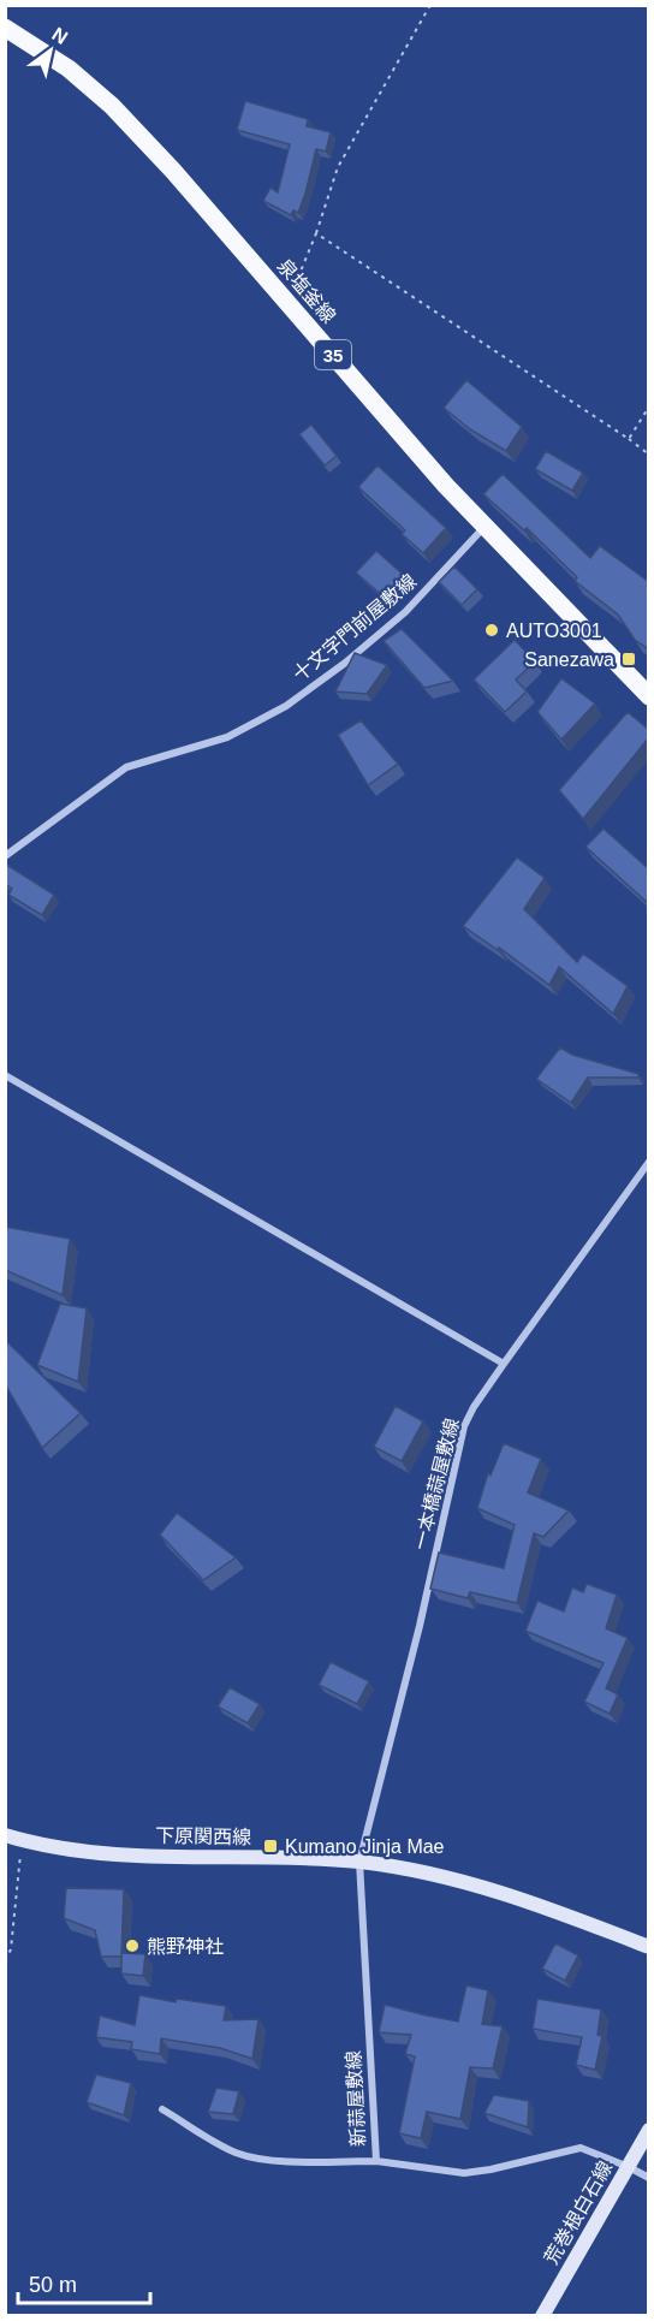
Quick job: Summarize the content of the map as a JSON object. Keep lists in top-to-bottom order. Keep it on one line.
{"streets":{"main road":["泉塩釜線","35"],"street":["十文字門前屋敷線","一本橋蒜屋敷線","下原関西線","新蒜屋敷線","荒巻根白石線"]},"crossings":[["泉塩釜線","十文字門前屋敷線"],["一本橋蒜屋敷線","下原関西線"],["一本橋蒜屋敷線","新蒜屋敷線"],["下原関西線","新蒜屋敷線"],["新蒜屋敷線","荒巻根白石線"]],"places":{"other":["AUTO3001","熊野神社"],"transit":["Sanezawa","Kumano Jinja Mae"]},"scale_bar":"50 m","north":"top right"}
